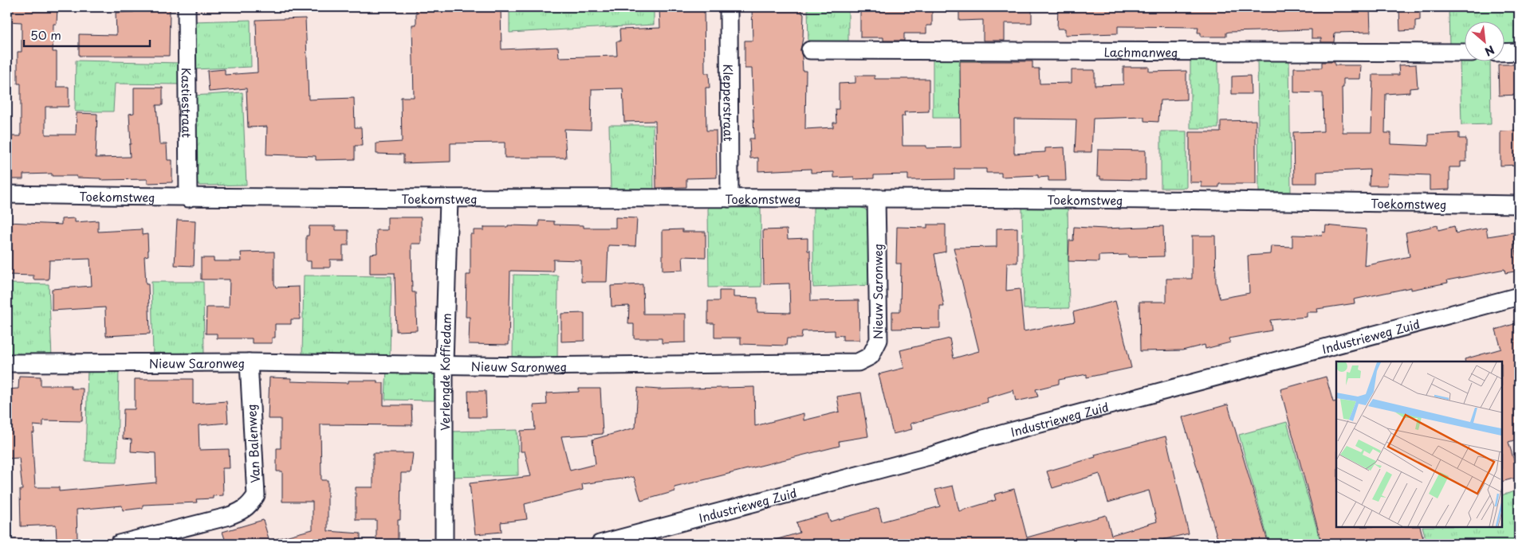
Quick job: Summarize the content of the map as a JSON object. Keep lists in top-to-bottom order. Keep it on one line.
{"streets":{"street":["Lachmanweg","Kastiestraat","Klepperstraat","Toekomstweg","Nieuw Saronweg","Industrieweg Zuid","Verlengde Koffiedam","Van Balenweg"]},"crossings":[["Kastiestraat","Toekomstweg"],["Klepperstraat","Toekomstweg"],["Toekomstweg","Nieuw Saronweg"],["Toekomstweg","Verlengde Koffiedam"],["Nieuw Saronweg","Verlengde Koffiedam"],["Nieuw Saronweg","Van Balenweg"]],"scale_bar":"50 m","north":"bottom right"}
